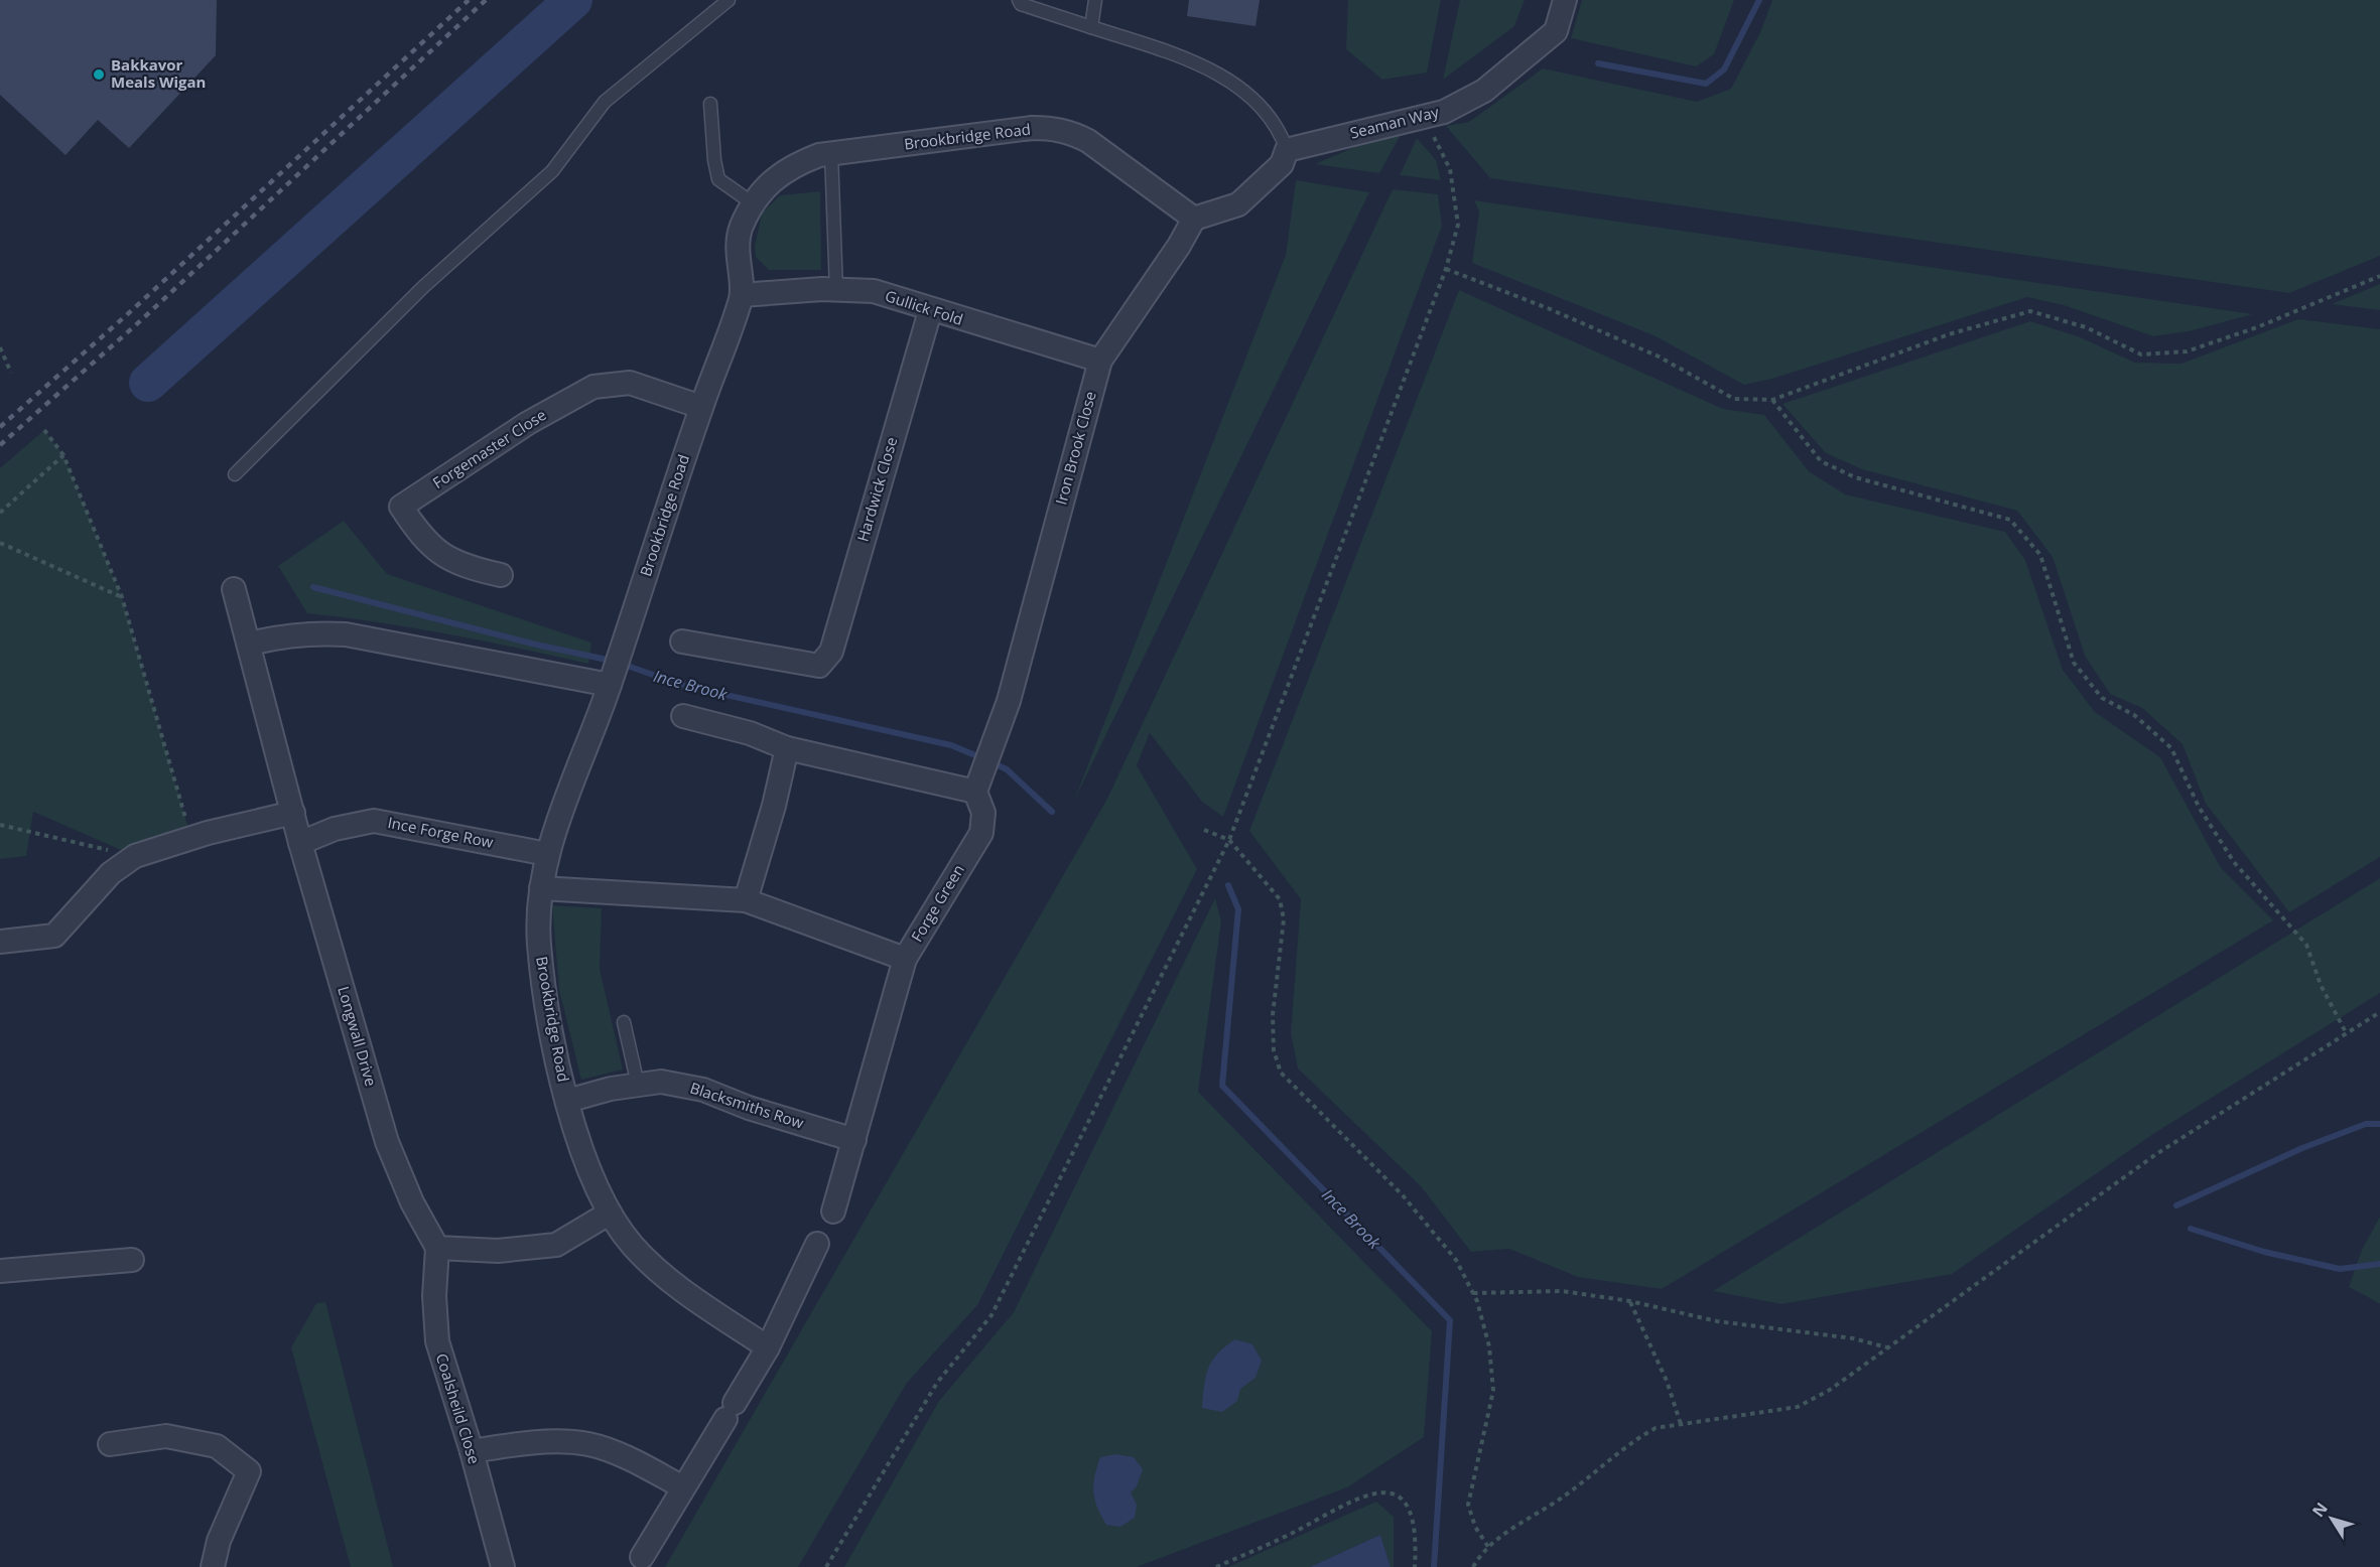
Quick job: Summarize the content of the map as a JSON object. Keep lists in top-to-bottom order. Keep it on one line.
{"streets":{"street":["Seaman Way","Brookbridge Road","Gullick Fold","Iron Brook Close","Forgemaster Close","Hardwick Close","Ince Forge Row","Forge Green","Longwall Drive","Blacksmiths Row","Coalsheild Close"]},"crossings":[["Brookbridge Road","Gullick Fold"],["Brookbridge Road","Iron Brook Close"],["Brookbridge Road","Forgemaster Close"],["Brookbridge Road","Ince Forge Row"],["Brookbridge Road","Forge Green"],["Brookbridge Road","Blacksmiths Row"],["Gullick Fold","Iron Brook Close"],["Gullick Fold","Hardwick Close"],["Iron Brook Close","Forge Green"],["Ince Forge Row","Longwall Drive"],["Longwall Drive","Coalsheild Close"]],"water":["Ince Brook"],"places":["Bakkavor Meals Wigan"],"north":"top left"}
